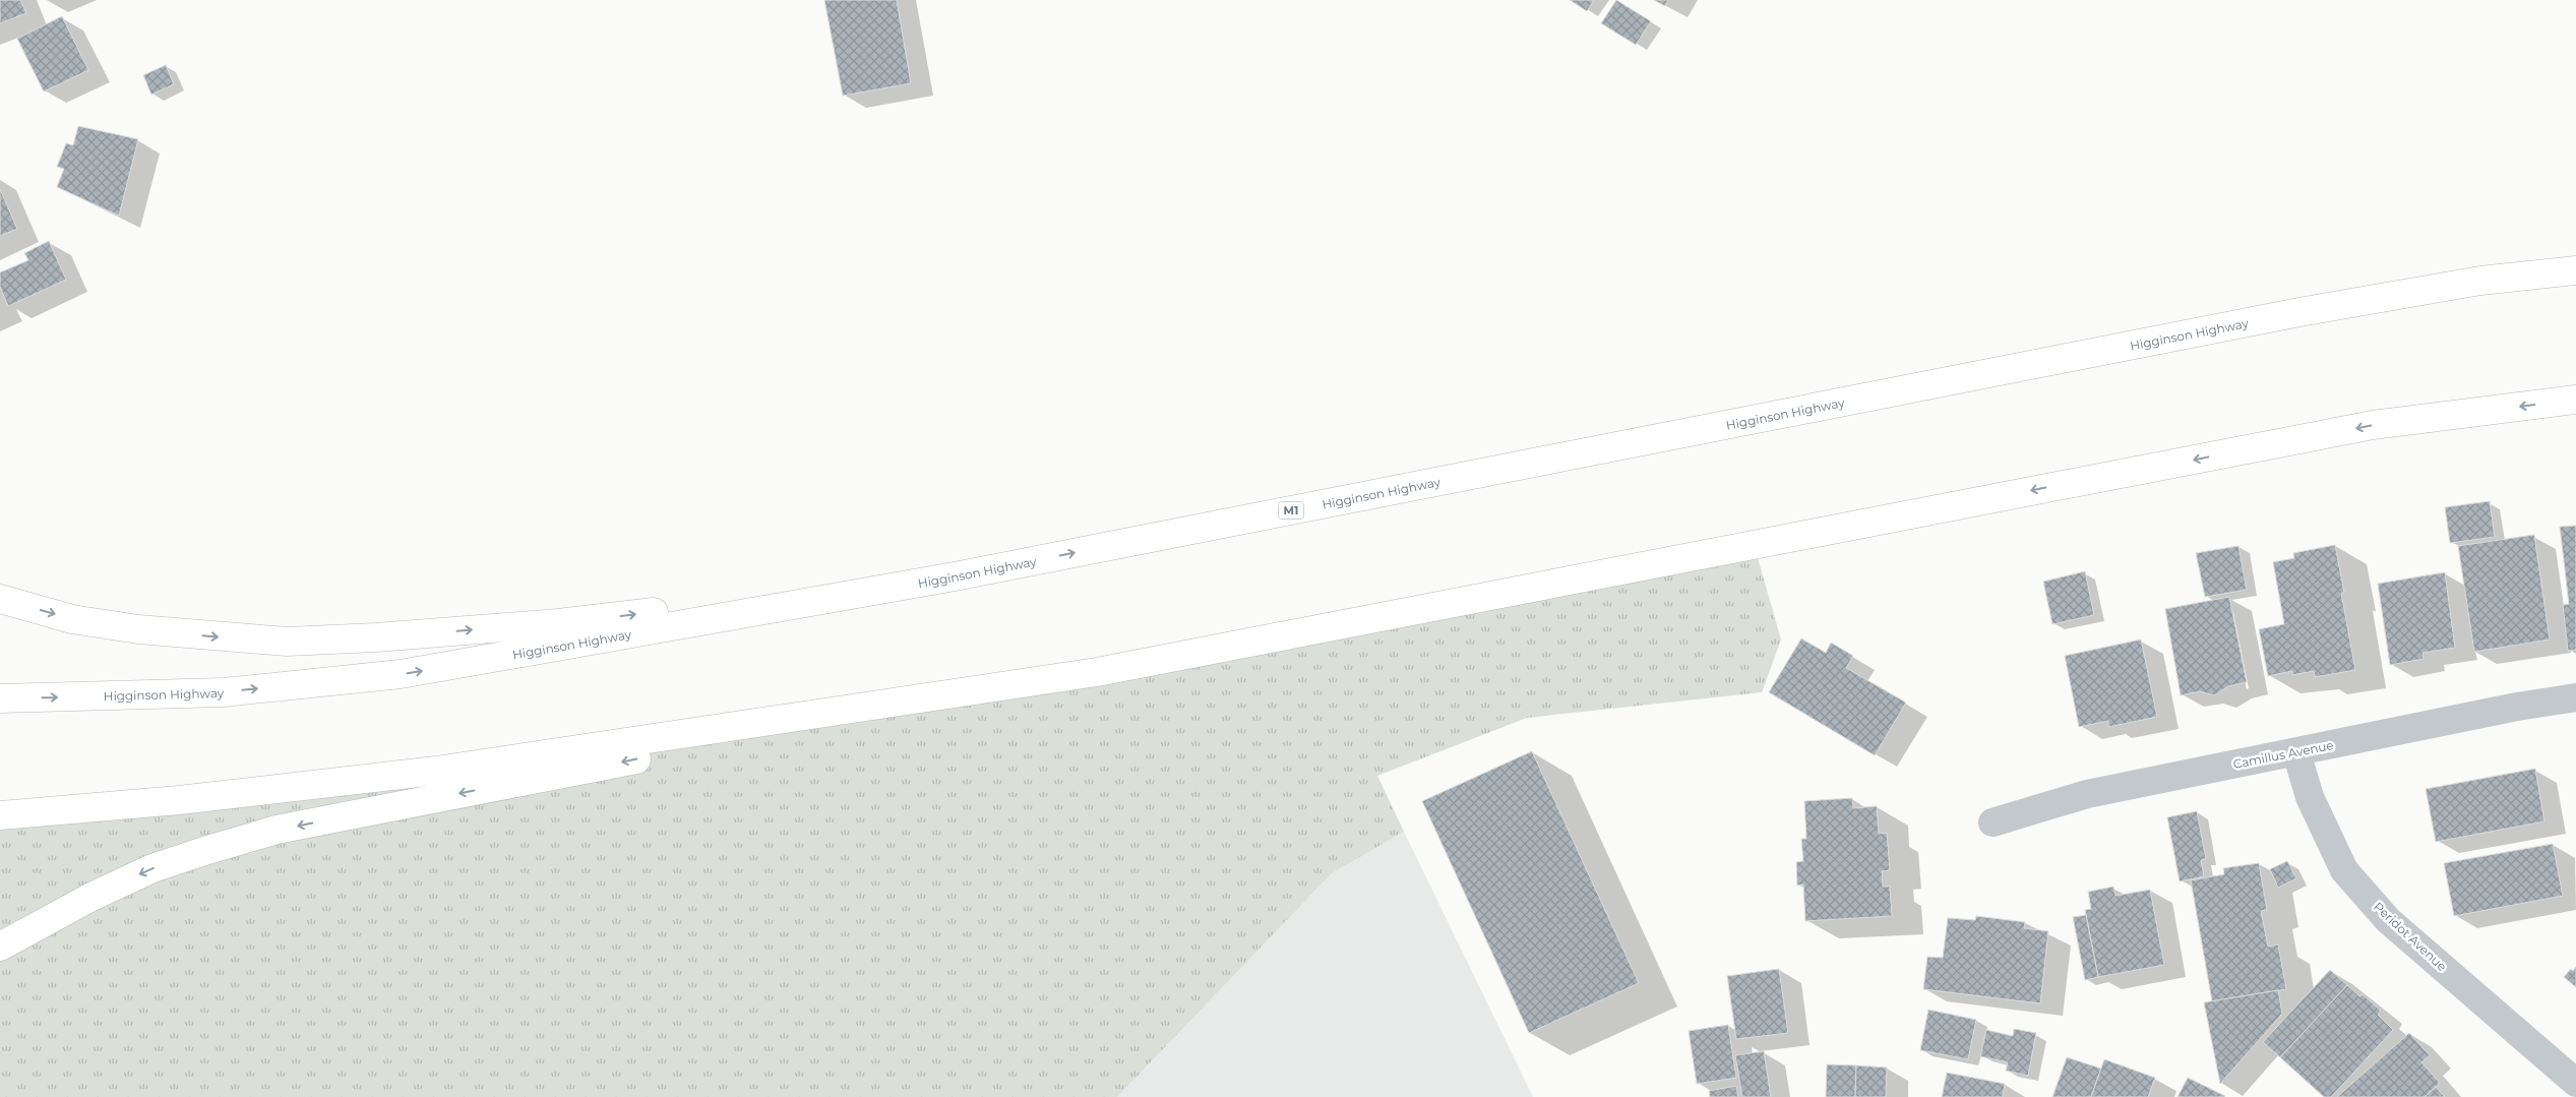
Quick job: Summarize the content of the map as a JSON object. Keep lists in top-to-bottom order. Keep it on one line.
{"streets":{"highway":["Higginson Highway","M1"],"street":["Camillus Avenue","Peridot Avenue"]},"crossings":[["Camillus Avenue","Peridot Avenue"]]}
